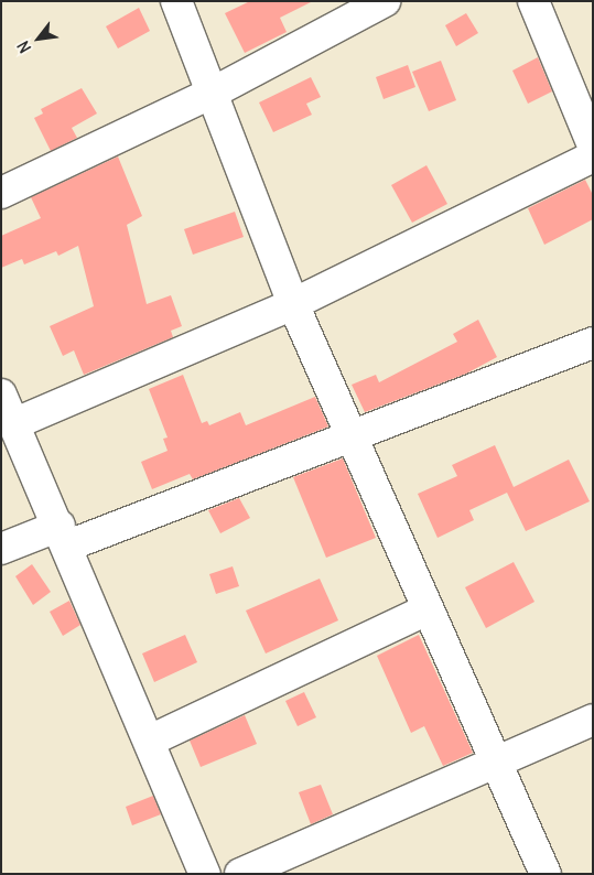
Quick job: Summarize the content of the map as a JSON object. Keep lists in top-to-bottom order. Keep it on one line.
{"north":"bottom left"}
